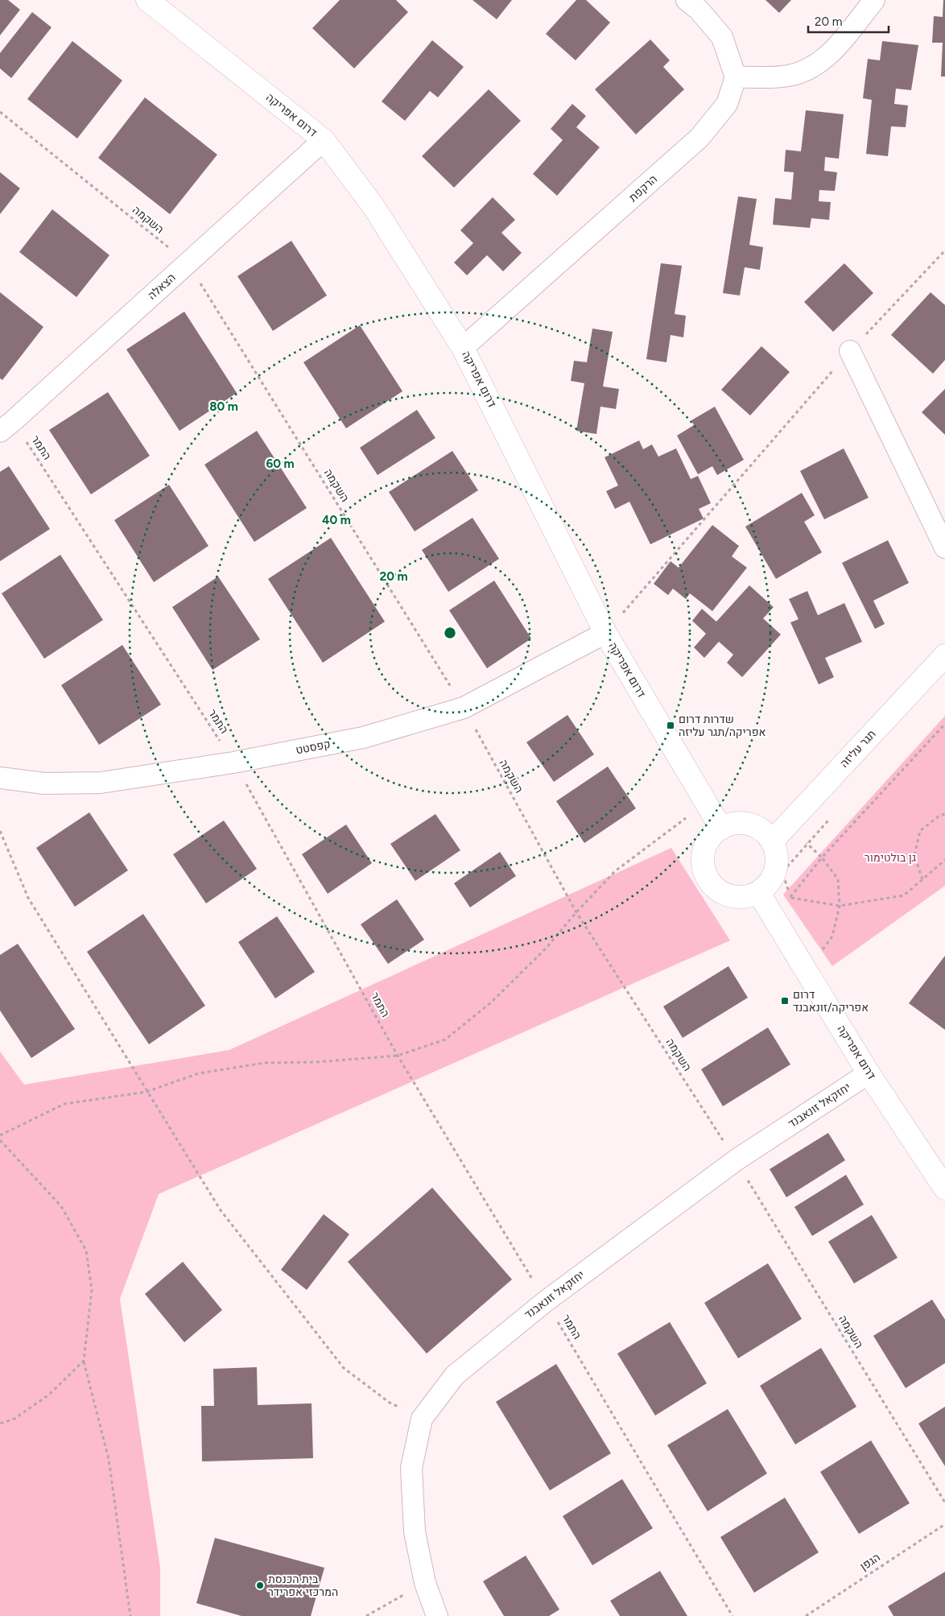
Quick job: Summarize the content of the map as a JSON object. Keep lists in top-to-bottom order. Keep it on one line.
{"streets":{"street":["דרום אפריקה","הרקפת","הצאלה","קפסטט","תגר עליזה","יחזקאל זונאבנד"],"path":["השקמה","התמר","הגפן"]},"crossings":[["דרום אפריקה","הרקפת"],["דרום אפריקה","הצאלה"],["דרום אפריקה","קפסטט"],["דרום אפריקה","תגר עליזה"],["דרום אפריקה","יחזקאל זונאבנד"],["השקמה","הצאלה"],["השקמה","קפסטט"],["השקמה","יחזקאל זונאבנד"],["הצאלה","התמר"],["התמר","קפסטט"],["התמר","יחזקאל זונאבנד"]],"parks":["גן בולטימור"],"places":{"transit":["שדרות דרום אפריקה/תגר עליזה","דרום אפריקה/זונאבנד"],"other":["בית הכנסת המרכזי אפרידר"]},"scale_bar":"20 m","rings":["80 m","60 m","40 m","20 m"]}
